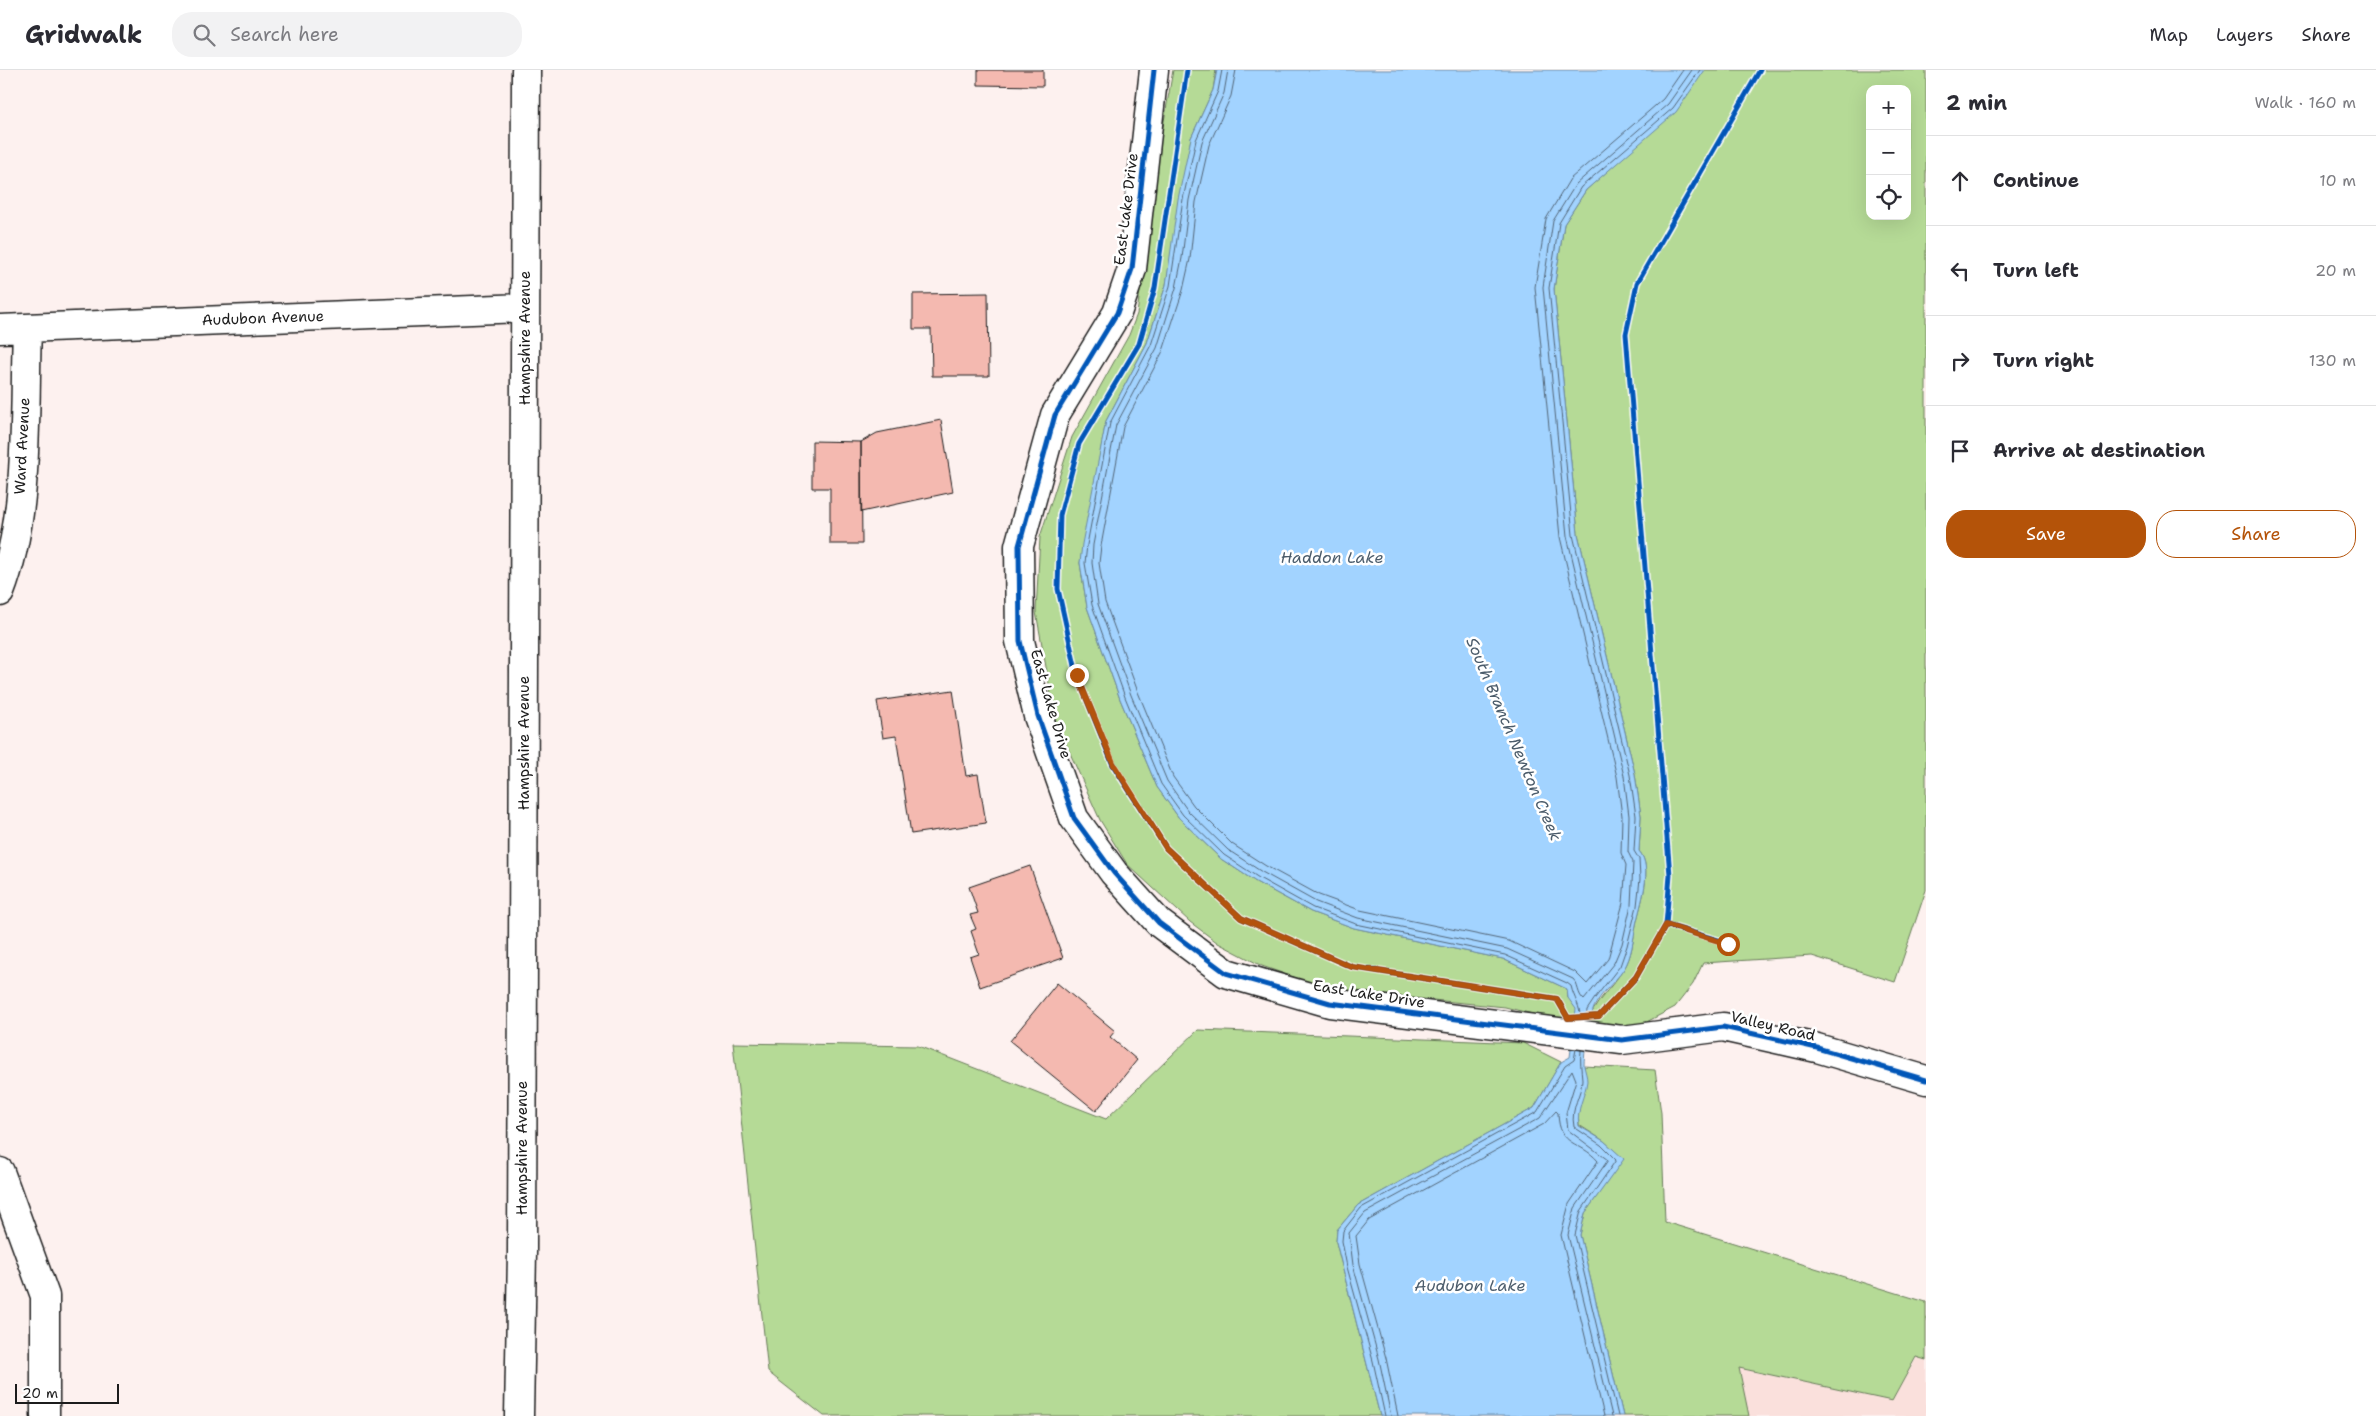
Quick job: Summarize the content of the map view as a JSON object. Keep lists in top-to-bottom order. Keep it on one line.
{"streets":{"street":["East Lake Drive","Audubon Avenue","Hampshire Avenue","Ward Avenue","Valley Road"]},"crossings":[["East Lake Drive","Valley Road"],["Audubon Avenue","Hampshire Avenue"],["Audubon Avenue","Ward Avenue"]],"water":["Haddon Lake","South Branch Newton Creek","Audubon Lake"],"scale_bar":"20 m","page":{"header":"Gridwalk","search":"Search here","nav":["Map","Layers","Share"],"heading":["2 min","Walk · 160 m"],"map_buttons":["+","−"],"list":[["Continue","10 m"],["Turn left","20 m"],["Turn right","130 m"],"Arrive at destination"],"buttons":["Save","Share"],"scale":"20 m"}}
